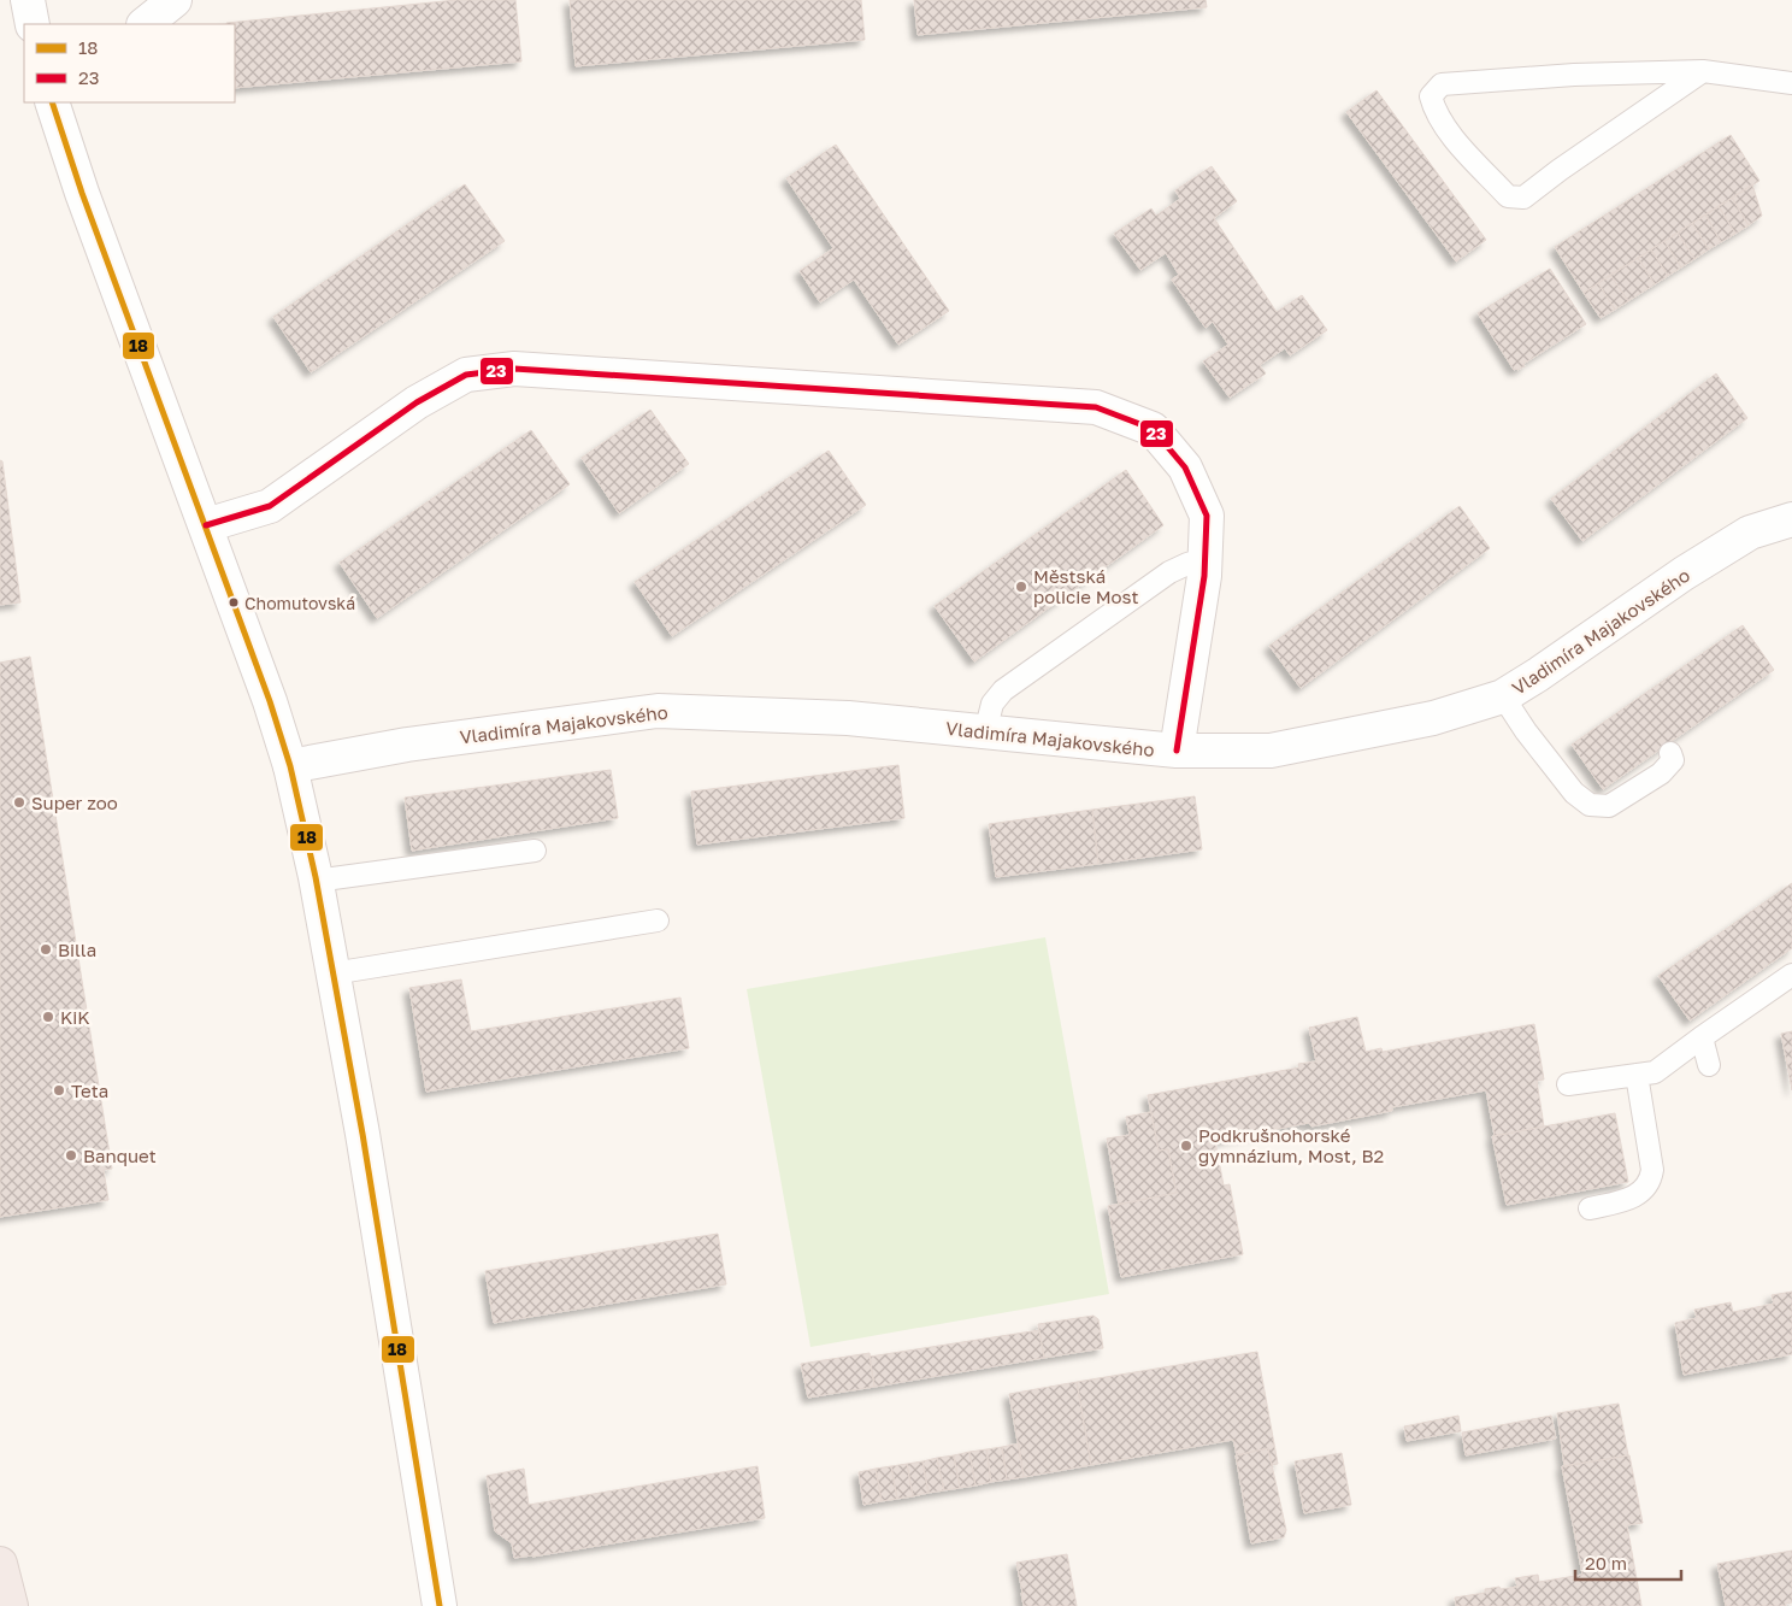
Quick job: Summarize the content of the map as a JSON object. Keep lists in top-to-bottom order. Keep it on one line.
{"streets":{"street":["Vladimíra Majakovského"]},"places":["Městská policie Most","Chomutovská","Super zoo","Billa","KiK","Teta","Podkrušnohorské gymnázium, Most, B2","Banquet"],"lines":["transit line 18","transit line 23"],"legend":["18","23"],"scale_bar":"20 m"}
